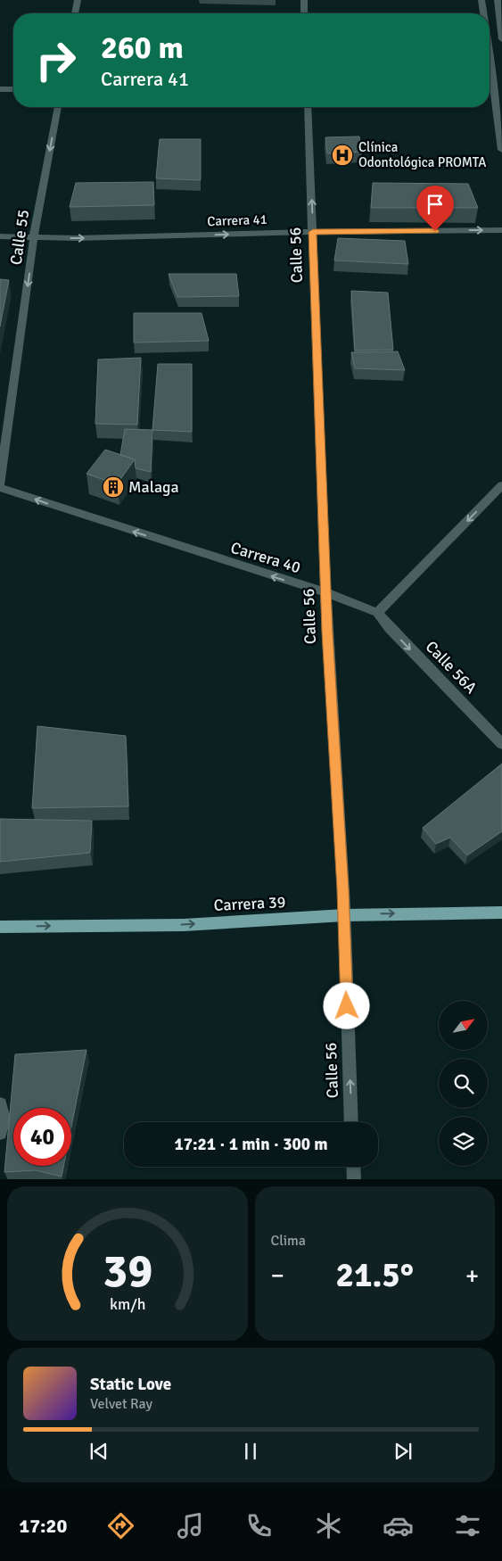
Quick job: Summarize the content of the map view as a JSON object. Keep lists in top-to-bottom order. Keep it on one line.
{"streets":{"main road":["Carrera 39"],"street":["Carrera 41","Calle 55","Calle 56","Carrera 40","Calle 56A"]},"crossings":[["Carrera 41","Calle 55"],["Carrera 41","Calle 56"],["Calle 56","Carrera 40"],["Calle 56","Carrera 39"],["Carrera 40","Calle 56A"]],"one_way":["Carrera 41","Calle 55","Carrera 40","Calle 56A","Carrera 39"],"places":{"hospital":["Clínica Odontológica PROMTA"],"building":["Malaga"]},"north":"top right","page":{"turn":["260 m","Carrera 41"],"limit":"40","trip":"17:21 · 1 min · 300 m","tile":"Clima","heat":["−","21.5°","+"],"song":["Static Love","Velvet Ray"],"tabs":"17:20","gauge":["39","km/h"]}}
